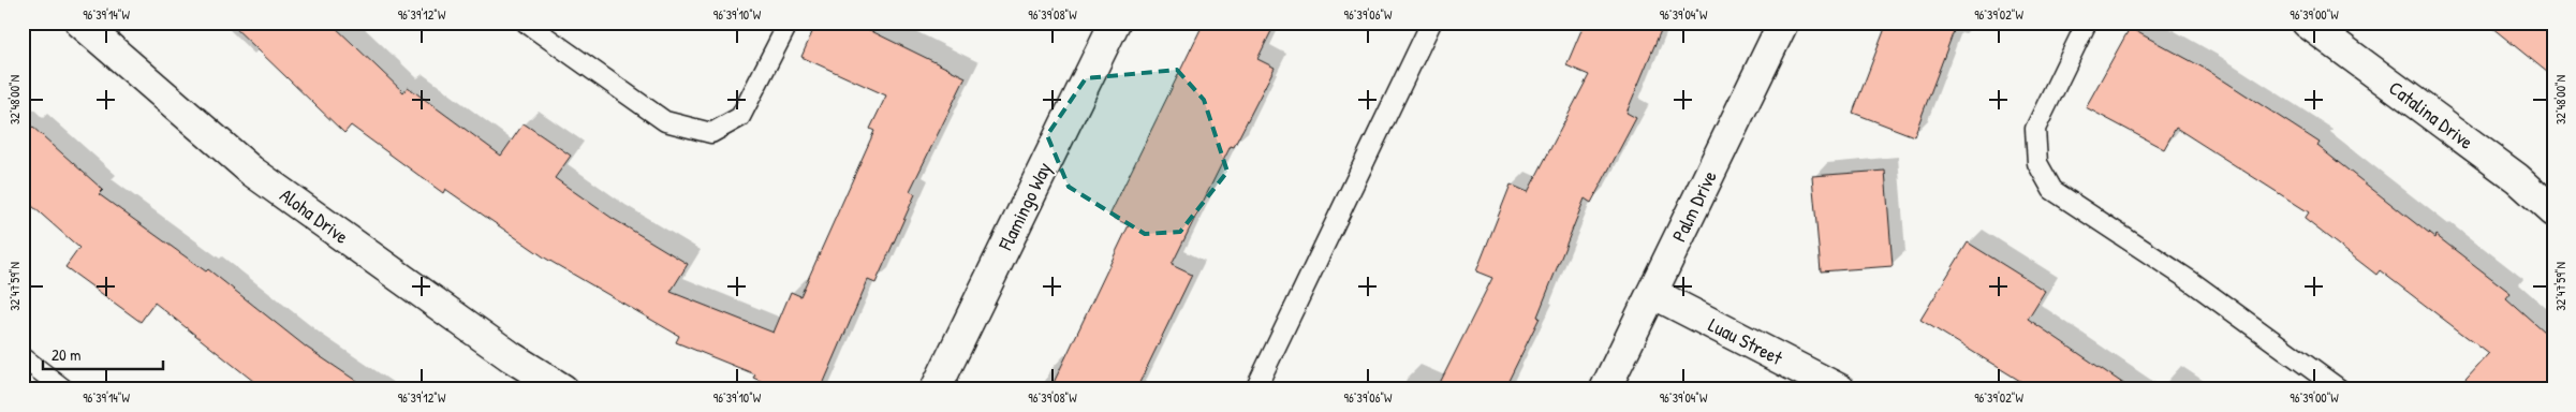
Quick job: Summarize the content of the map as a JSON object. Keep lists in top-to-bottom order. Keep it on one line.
{"streets":{"street":["Catalina Drive","Flamingo Way","Palm Drive","Aloha Drive","Luau Street"]},"crossings":[["Palm Drive","Luau Street"]],"scale_bar":"20 m","coordinates":["96°39'14\"W","96°39'12\"W","96°39'10\"W","96°39'08\"W","96°39'06\"W","96°39'04\"W","96°39'02\"W","96°39'00\"W","32°48'00\"N","32°47'59\"N"]}
